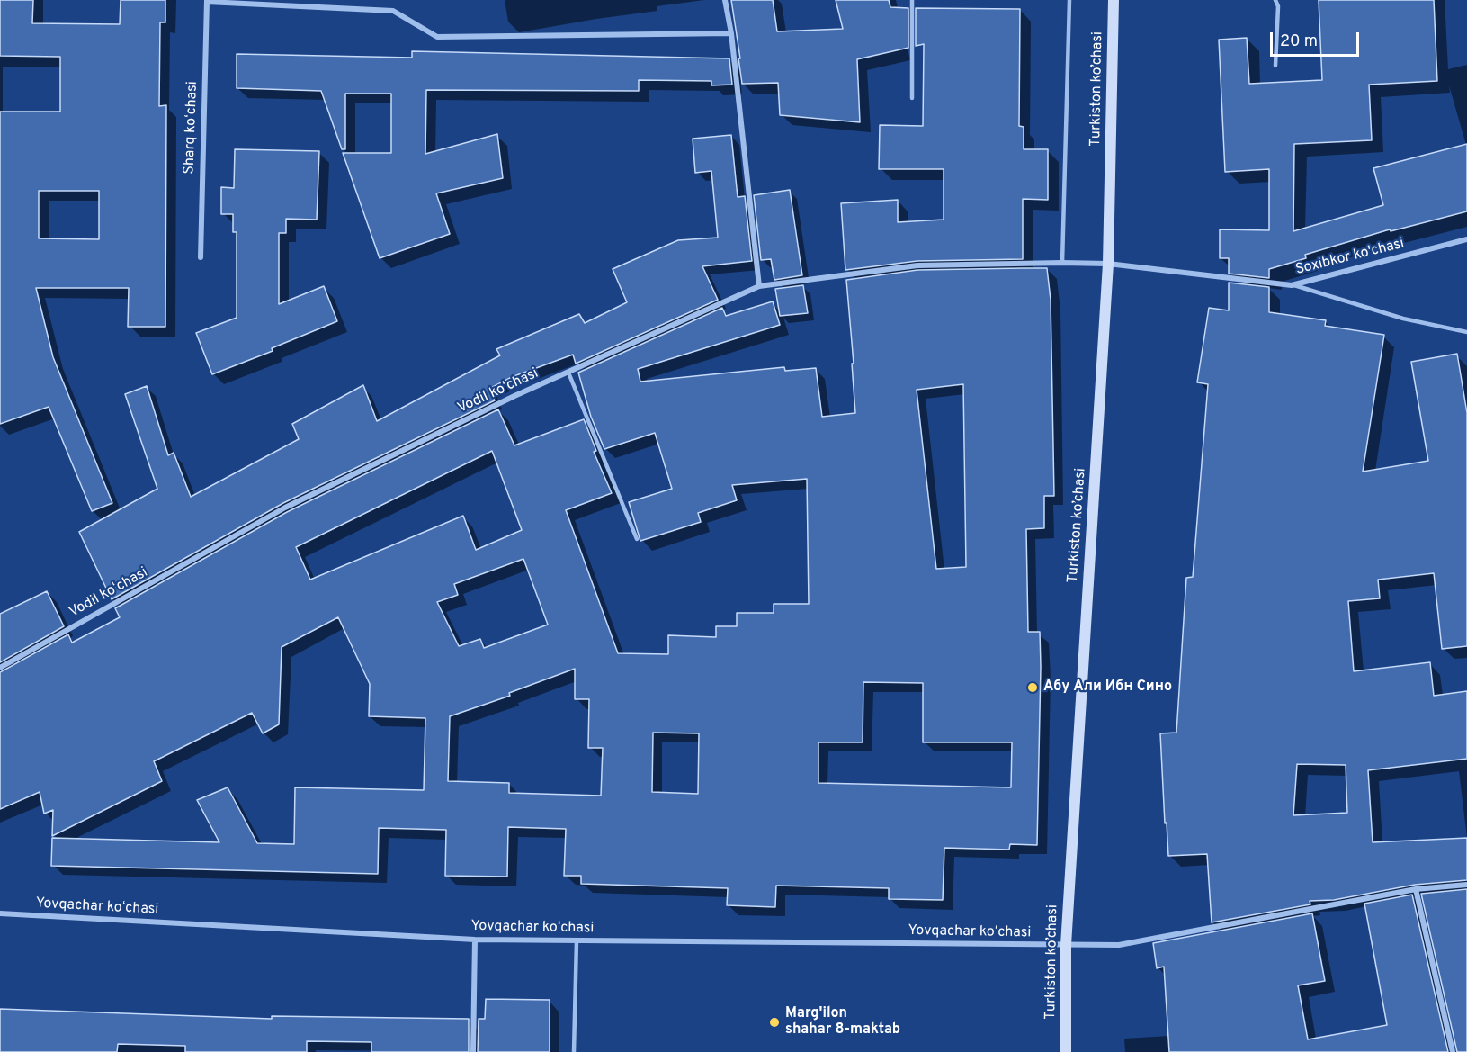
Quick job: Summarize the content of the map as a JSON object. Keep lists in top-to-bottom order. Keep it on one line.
{"streets":{"main road":["Turkiston ko’chasi"],"street":["Sharq koʻchasi","Soxibkor ko'chasi","Vodil koʻchasi","Yovqachar koʻchasi"]},"crossings":[["Turkiston ko’chasi","Soxibkor ko'chasi"],["Turkiston ko’chasi","Yovqachar koʻchasi"],["Soxibkor ko'chasi","Vodil koʻchasi"]],"places":["Абу Али Ибн Сино","Marg'ilon shahar 8-maktab"],"scale_bar":"20 m"}
